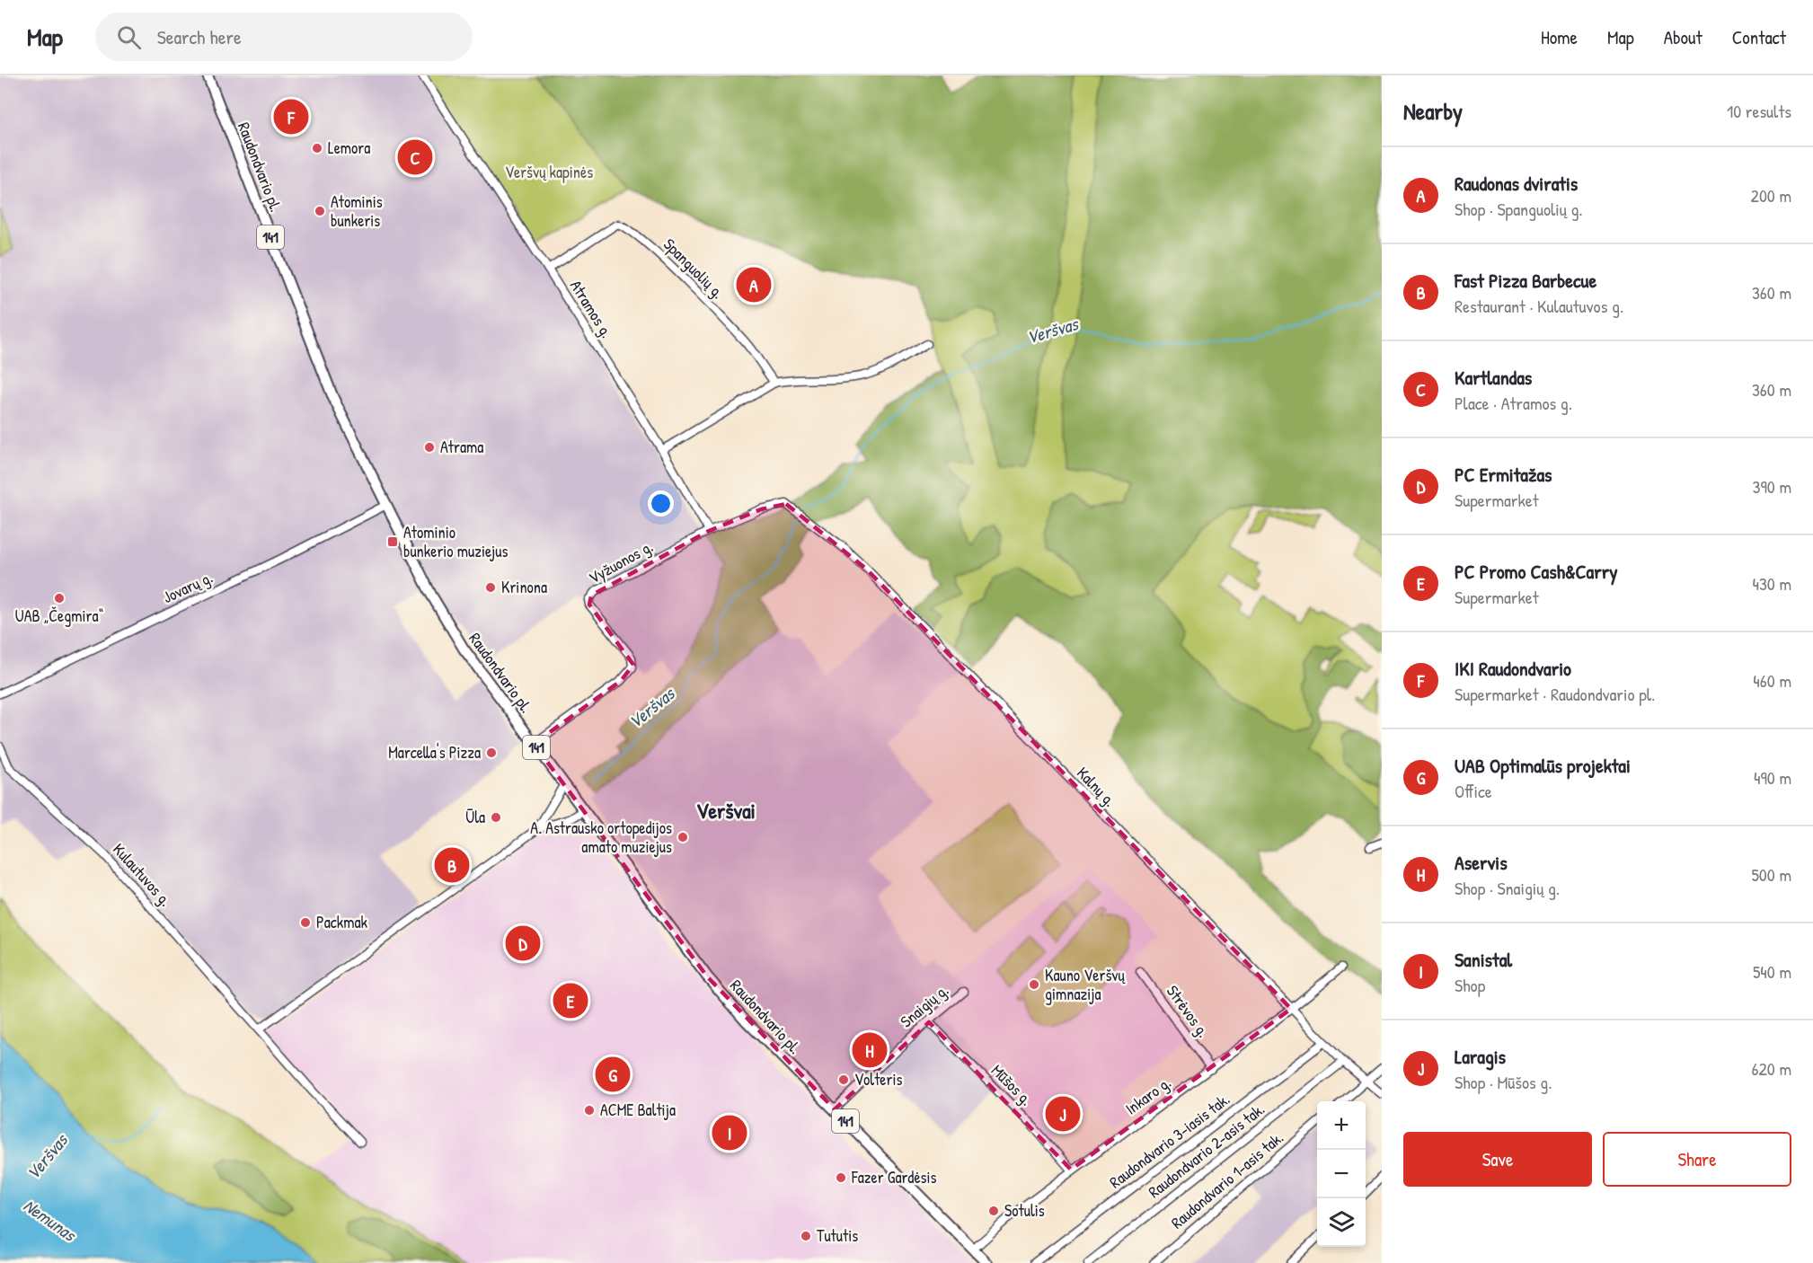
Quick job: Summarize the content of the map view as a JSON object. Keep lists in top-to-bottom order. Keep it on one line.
{"streets":{"main road":["Raudondvario pl.","141"],"street":["Spanguolių g.","Atramos g.","Vyžuonos g.","Jovarų g.","Kalnų g.","Kulautuvos g.","Snaigių g.","Strėvos g.","Mūšos g.","Inkaro g.","Raudondvario 3-iasis tak.","Raudondvario 2-asis tak.","Raudondvario 1-asis tak."]},"crossings":[["Raudondvario pl.","Vyžuonos g."],["Raudondvario pl.","Jovarų g."],["Raudondvario pl.","Snaigių g."],["Raudondvario pl.","Inkaro g."],["Spanguolių g.","Atramos g."],["Atramos g.","Vyžuonos g."],["Atramos g.","Kalnų g."],["Vyžuonos g.","Kalnų g."],["Kalnų g.","Inkaro g."],["Kalnų g.","Raudondvario 3-iasis tak."],["Kalnų g.","Raudondvario 2-asis tak."],["Snaigių g.","Mūšos g."],["Strėvos g.","Inkaro g."],["Mūšos g.","Inkaro g."]],"districts":["Veršvai"],"water":["Veršvas","Nemunas"],"parks":["Veršvų kapinės"],"places":{"other":["Lemora","Atominis bunkeris","Atrama","Krinona","UAB „Čegmira“","Marcella's Pizza","Ūla","A. Astrausko ortopedijos amato muziejus","Packmak","Kauno Veršvų gimnazija","Volteris","ACME Baltija","Fazer Gardėsis","Sotulis","Tututis"],"transit":["Atominio bunkerio muziejus"]},"page":{"header":"Map","search":"Search here","nav":["Home","Map","About","Contact"],"heading":["Nearby","10 results"],"pins":["F","C","A","B","D","E","H","G","J","I"],"list":[{"mark":"A","name":"Raudonas dviratis","note":"Shop · Spanguolių g.","value":"200 m"},{"mark":"B","name":"Fast Pizza Barbecue","note":"Restaurant · Kulautuvos g.","value":"360 m"},{"mark":"C","name":"Kartlandas","note":"Place · Atramos g.","value":"360 m"},{"mark":"D","name":"PC Ermitažas","note":"Supermarket","value":"390 m"},{"mark":"E","name":"PC Promo Cash&Carry","note":"Supermarket","value":"430 m"},{"mark":"F","name":"IKI Raudondvario","note":"Supermarket · Raudondvario pl.","value":"460 m"},{"mark":"G","name":"UAB Optimalūs projektai","note":"Office","value":"490 m"},{"mark":"H","name":"Aservis","note":"Shop · Snaigių g.","value":"500 m"},{"mark":"I","name":"Sanistal","note":"Shop","value":"540 m"},{"mark":"J","name":"Laragis","note":"Shop · Mūšos g.","value":"620 m"}],"map_buttons":["+","−"],"buttons":["Save","Share"]}}
